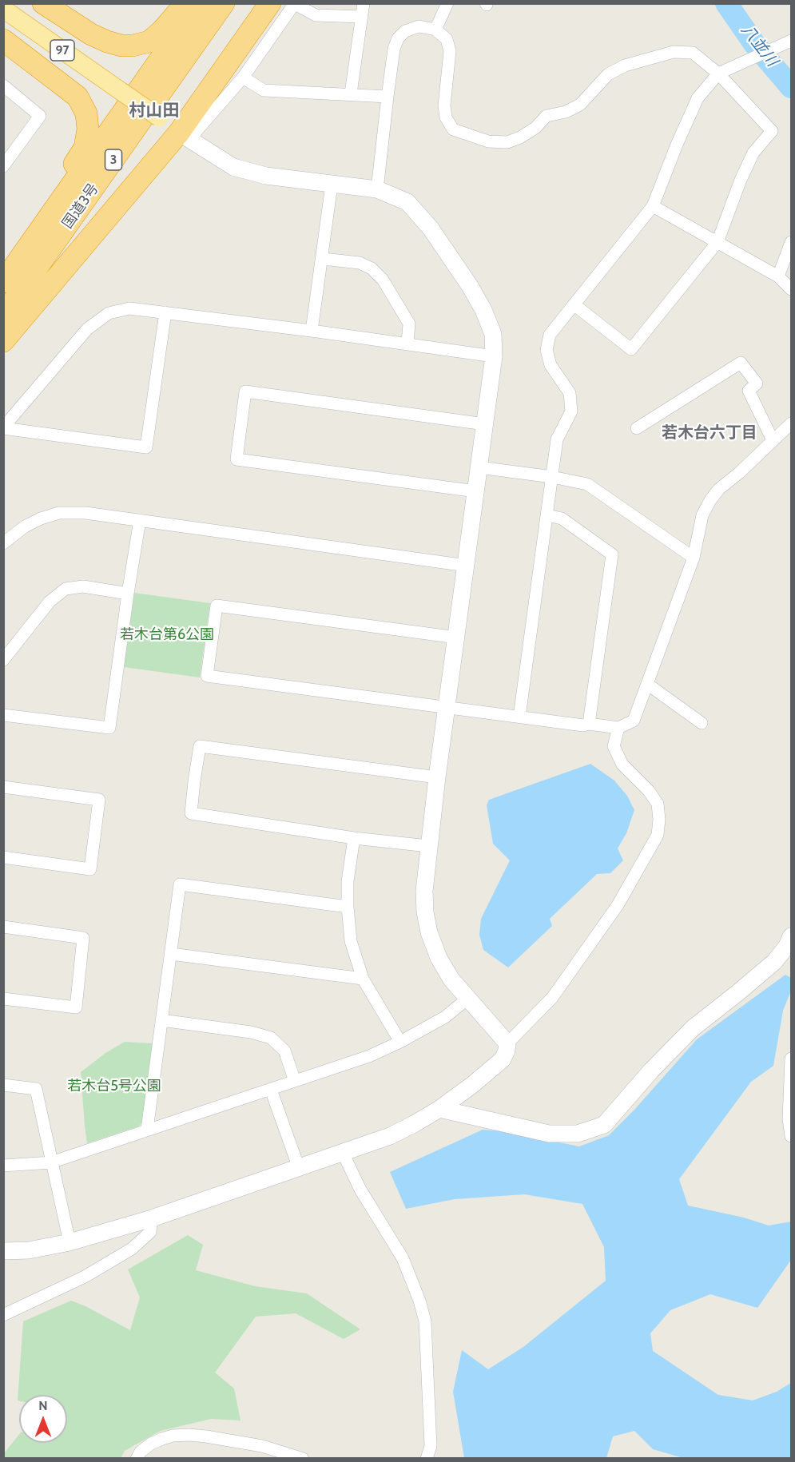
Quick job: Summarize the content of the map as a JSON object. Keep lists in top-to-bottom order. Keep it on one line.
{"streets":{"highway":["3","国道3号"],"main road":["97"]},"districts":["村山田","若木台六丁目"],"water":["八並川"],"parks":["若木台第6公園","若木台5号公園"],"north":"top"}
